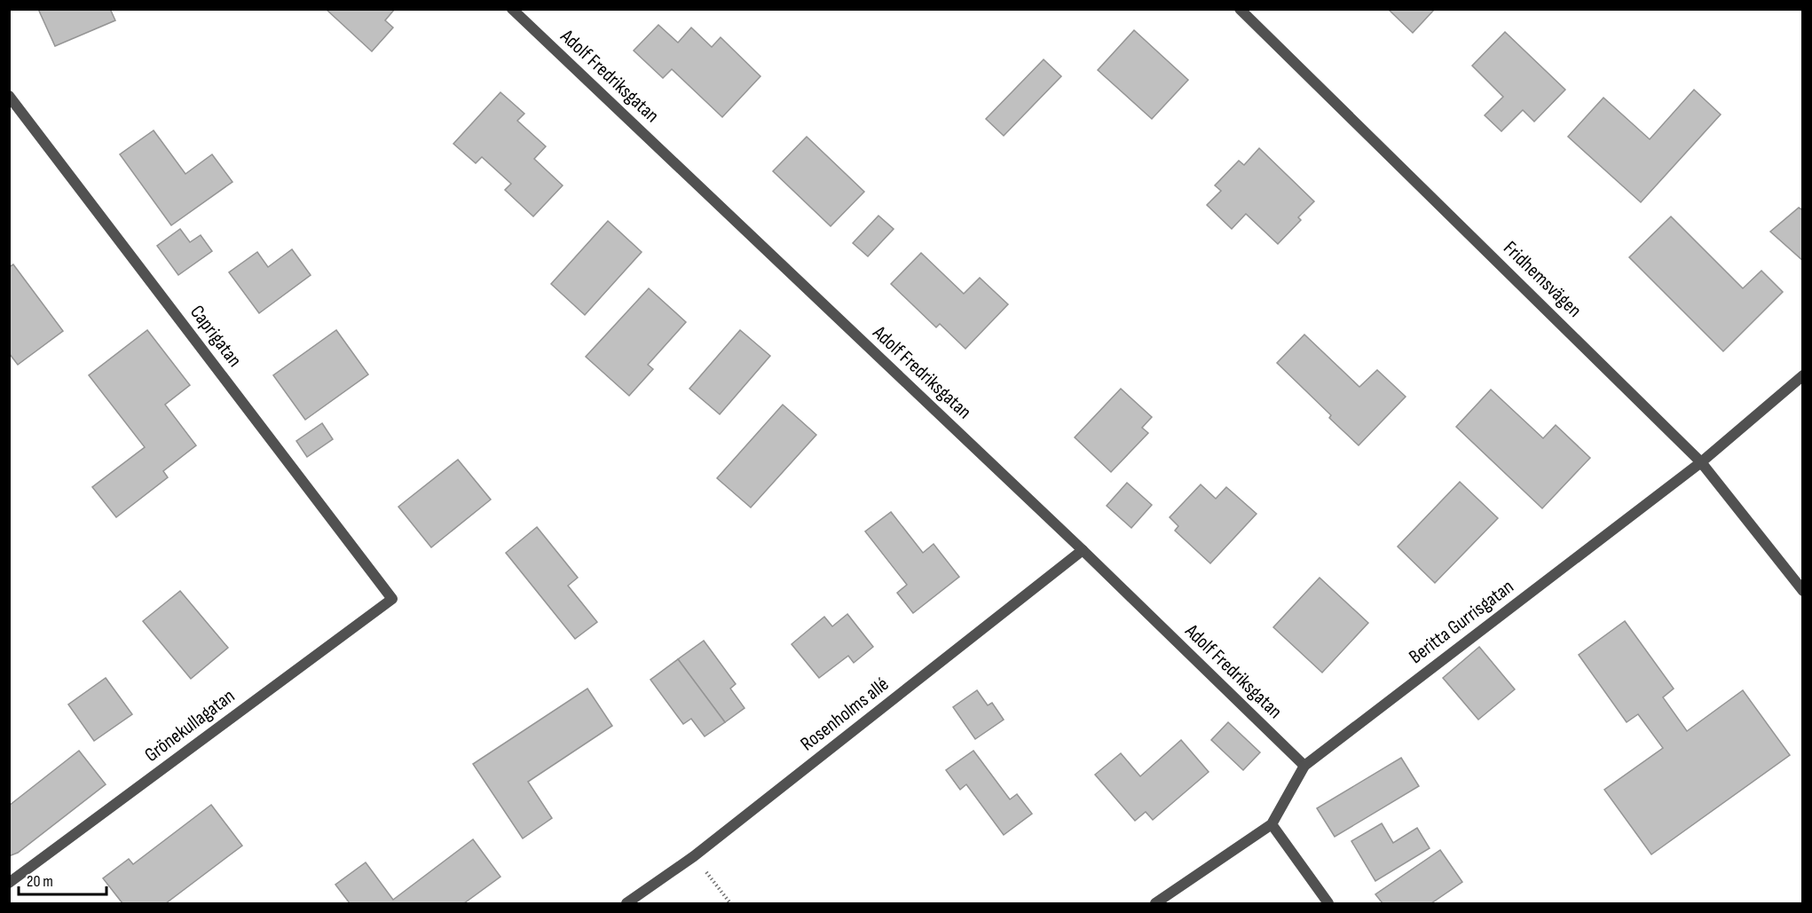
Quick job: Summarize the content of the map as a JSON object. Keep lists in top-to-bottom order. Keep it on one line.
{"streets":{"street":["Adolf Fredriksgatan","Fridhemsvägen","Caprigatan","Beritta Gurrisgatan","Rosenholms allé","Grönekullagatan"]},"crossings":[["Adolf Fredriksgatan","Beritta Gurrisgatan"],["Adolf Fredriksgatan","Rosenholms allé"],["Fridhemsvägen","Beritta Gurrisgatan"],["Caprigatan","Grönekullagatan"]],"scale_bar":"20 m"}
